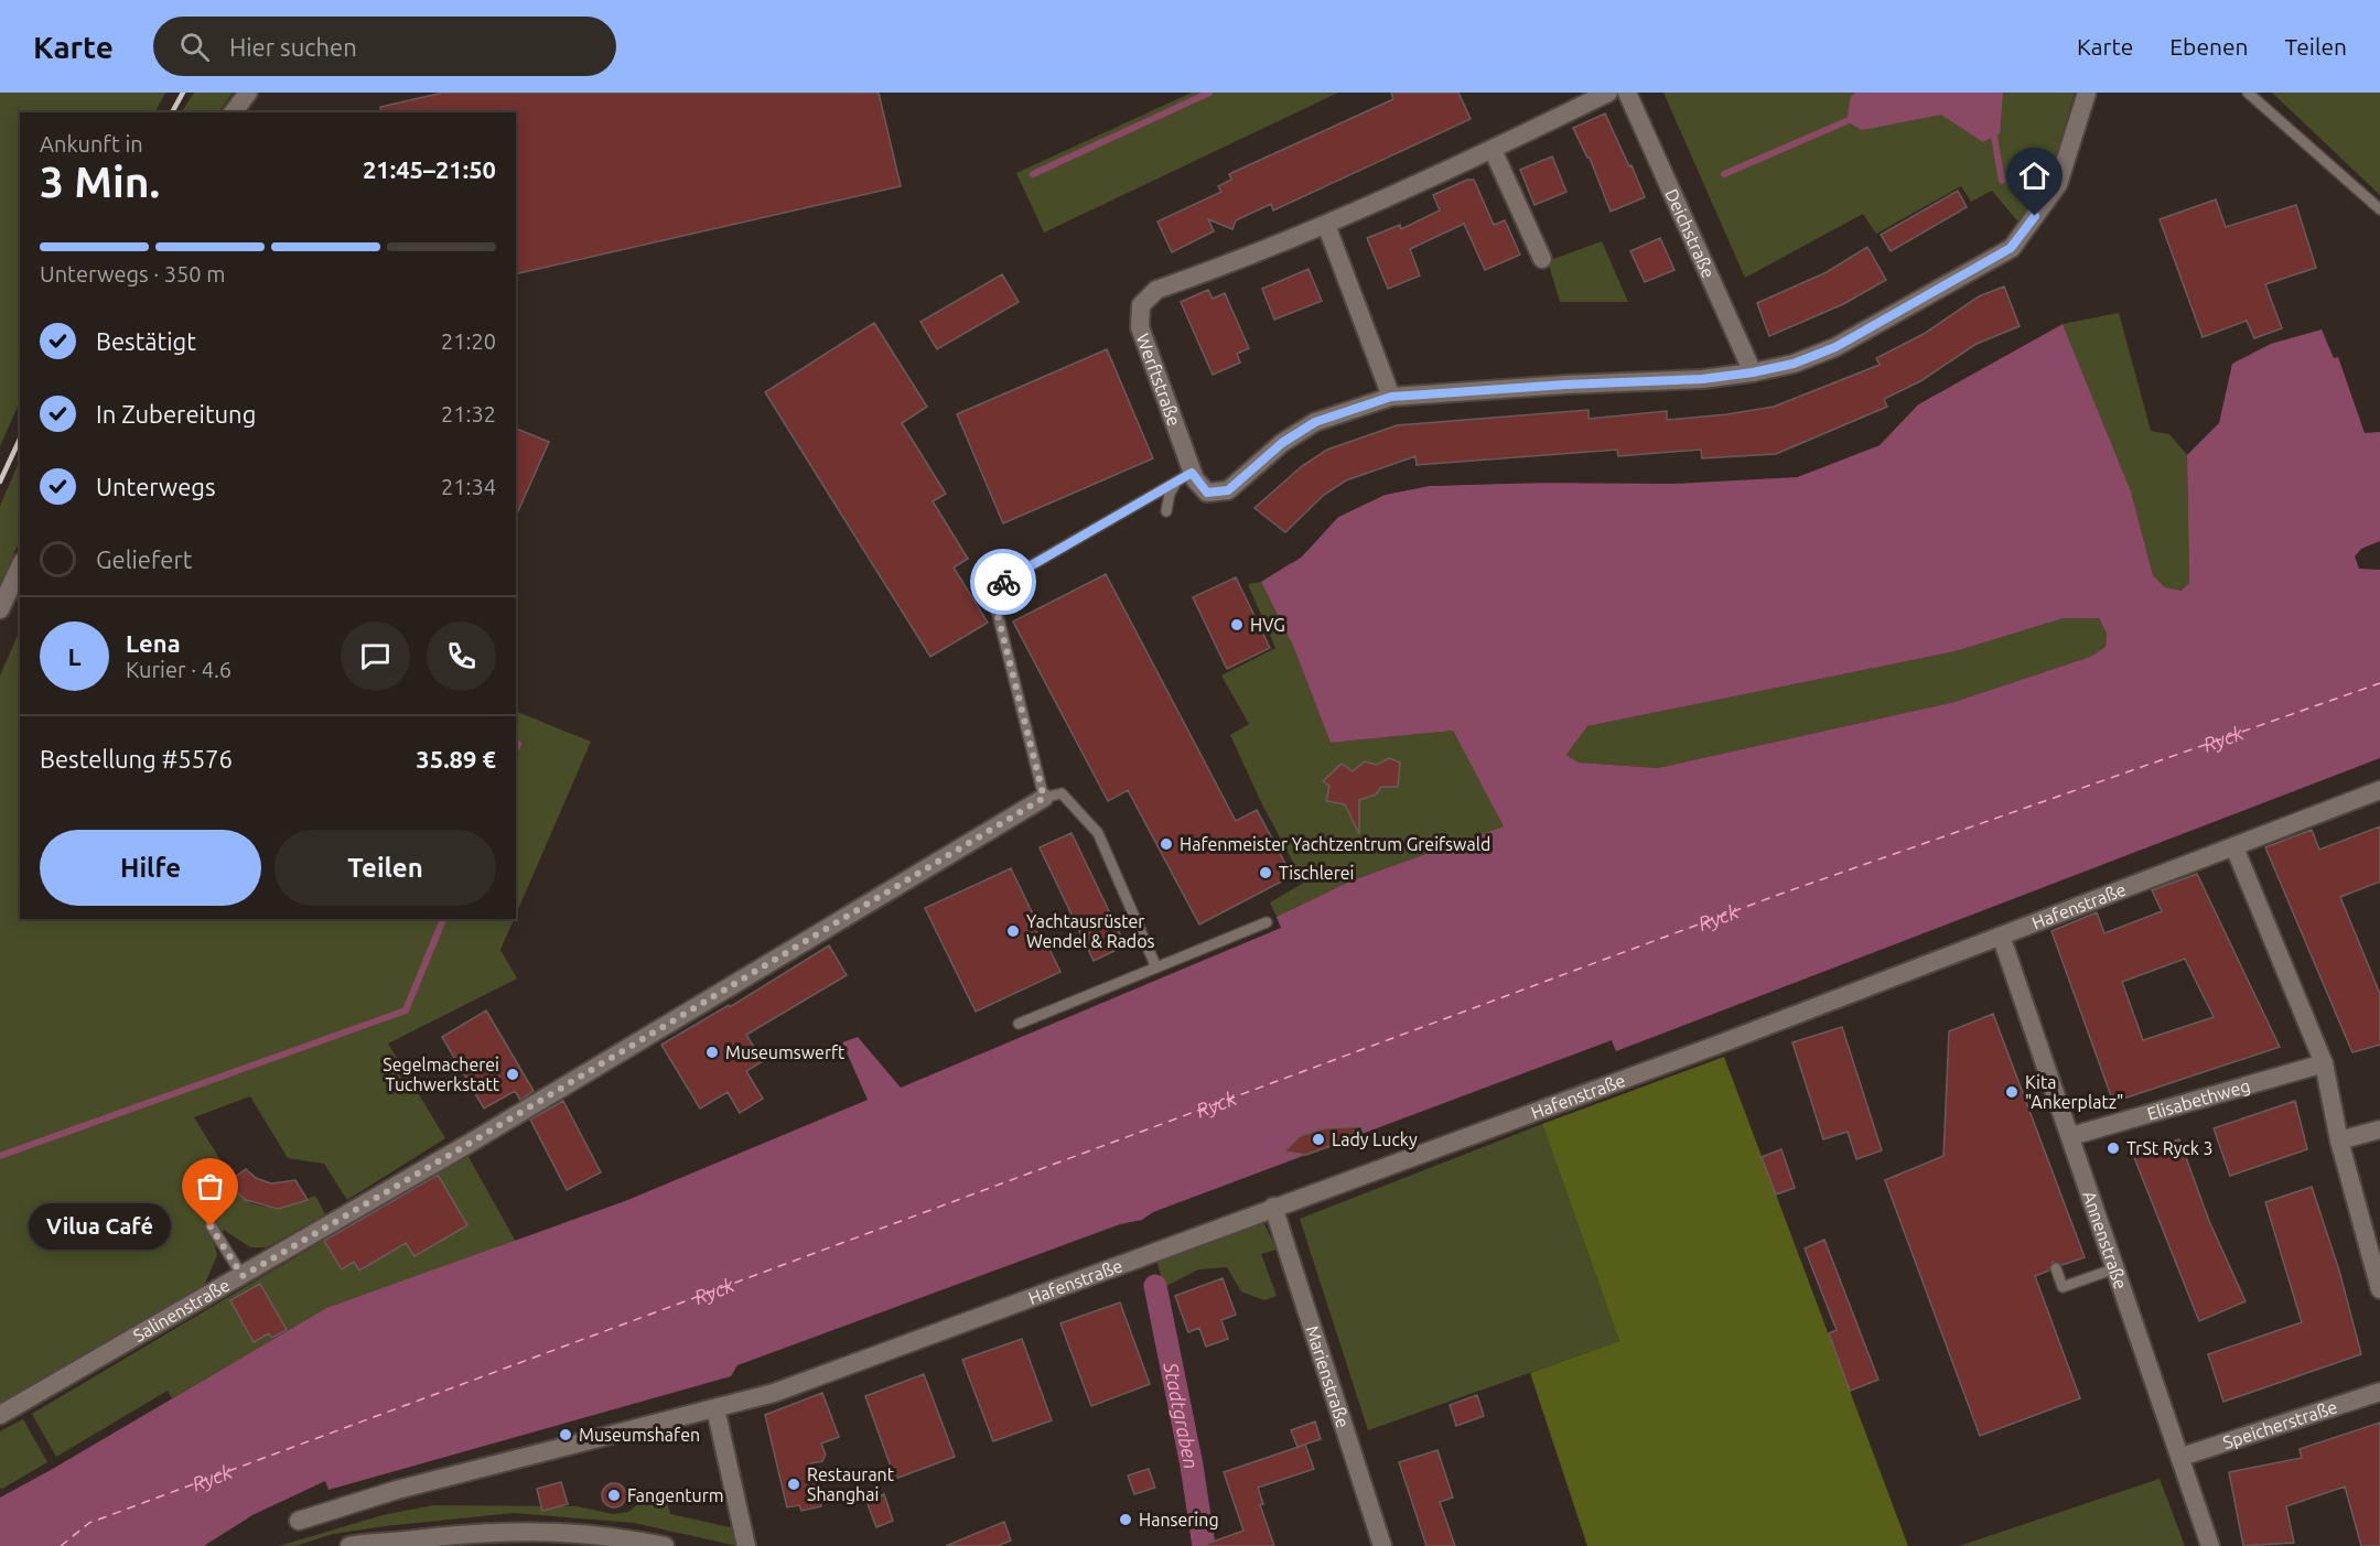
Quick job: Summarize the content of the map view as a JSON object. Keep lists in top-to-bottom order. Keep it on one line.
{"streets":{"street":["Deichstraße","Werftstraße","Hafenstraße","Elisabethweg","Annenstraße","Salinenstraße","Marienstraße","Speicherstraße"]},"crossings":[["Hafenstraße","Annenstraße"],["Hafenstraße","Marienstraße"],["Elisabethweg","Annenstraße"],["Annenstraße","Speicherstraße"]],"water":["Ryck","Stadtgraben"],"places":["HVG","Hafenmeister Yachtzentrum Greifswald","Tischlerei","Yachtausrüster Wendel & Rados","Museumswerft","Segelmacherei Tuchwerkstatt","Kita \"Ankerplatz\"","Lady Lucky","TrSt Ryck 3","Vilua Café","Museumshafen","Restaurant Shanghai","Fangenturm","Hansering"],"page":{"header":"Karte","search":"Hier suchen","nav":["Karte","Ebenen","Teilen"],"heading":["3 Min.","Ankunft in","21:45–21:50"],"panel":["Lena","Kurier · 4.6","Bestellung #5576","35.89 €"],"bar":"Unterwegs · 350 m","list":[["Bestätigt","21:20"],["In Zubereitung","21:32"],["Unterwegs","21:34"],"Geliefert"],"round":"L","buttons":["Hilfe","Teilen"],"bubble":"Vilua Café"}}
